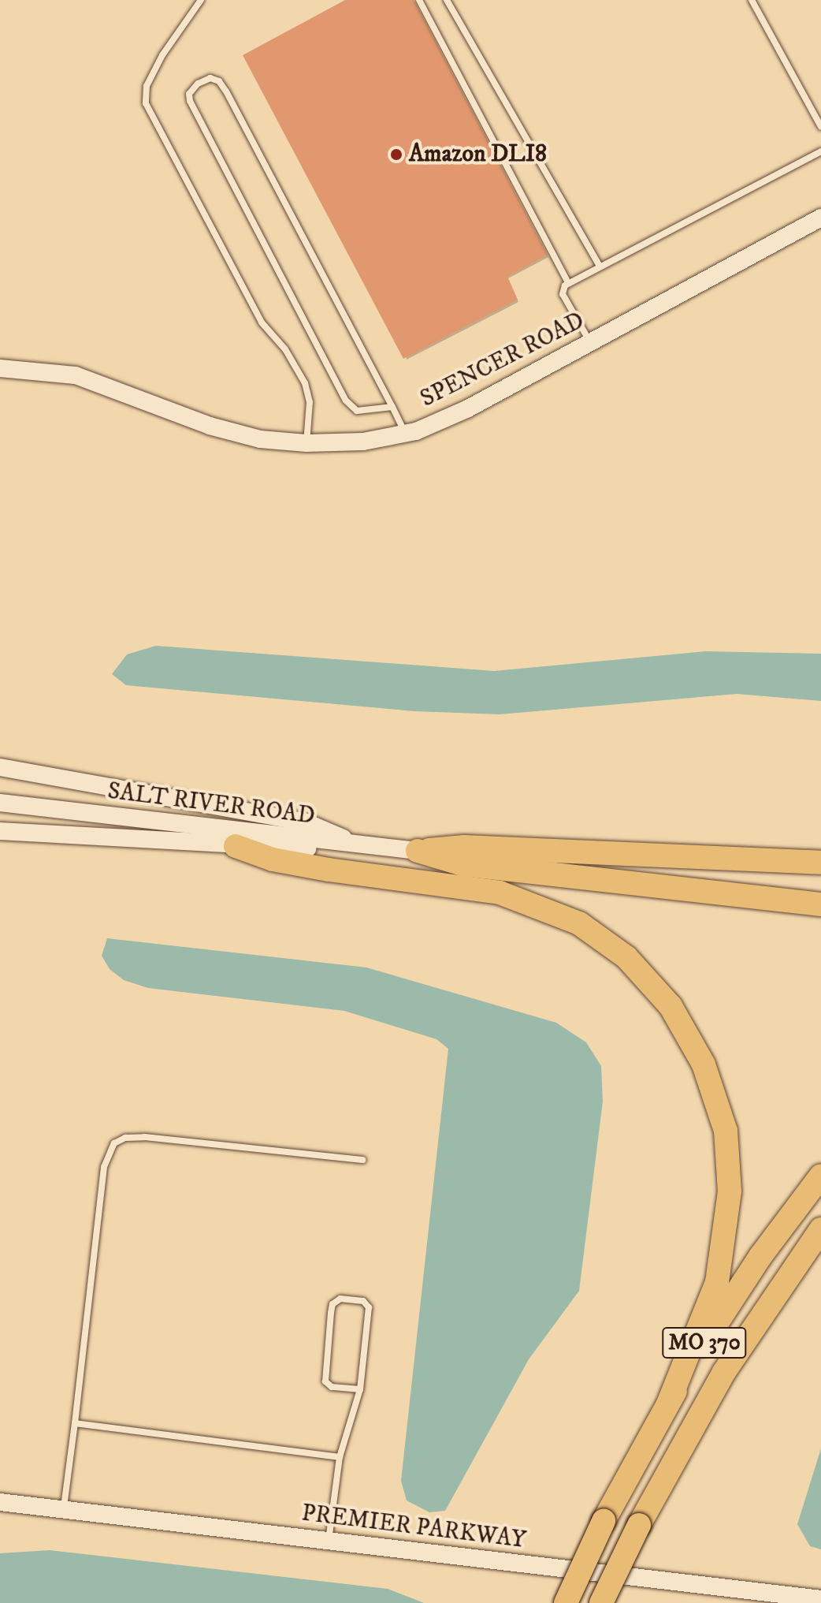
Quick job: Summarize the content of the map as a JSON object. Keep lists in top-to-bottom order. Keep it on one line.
{"streets":{"highway":["MO 370"],"street":["SPENCER ROAD","SALT RIVER ROAD","PREMIER PARKWAY"]},"places":["Amazon DLI8"]}
